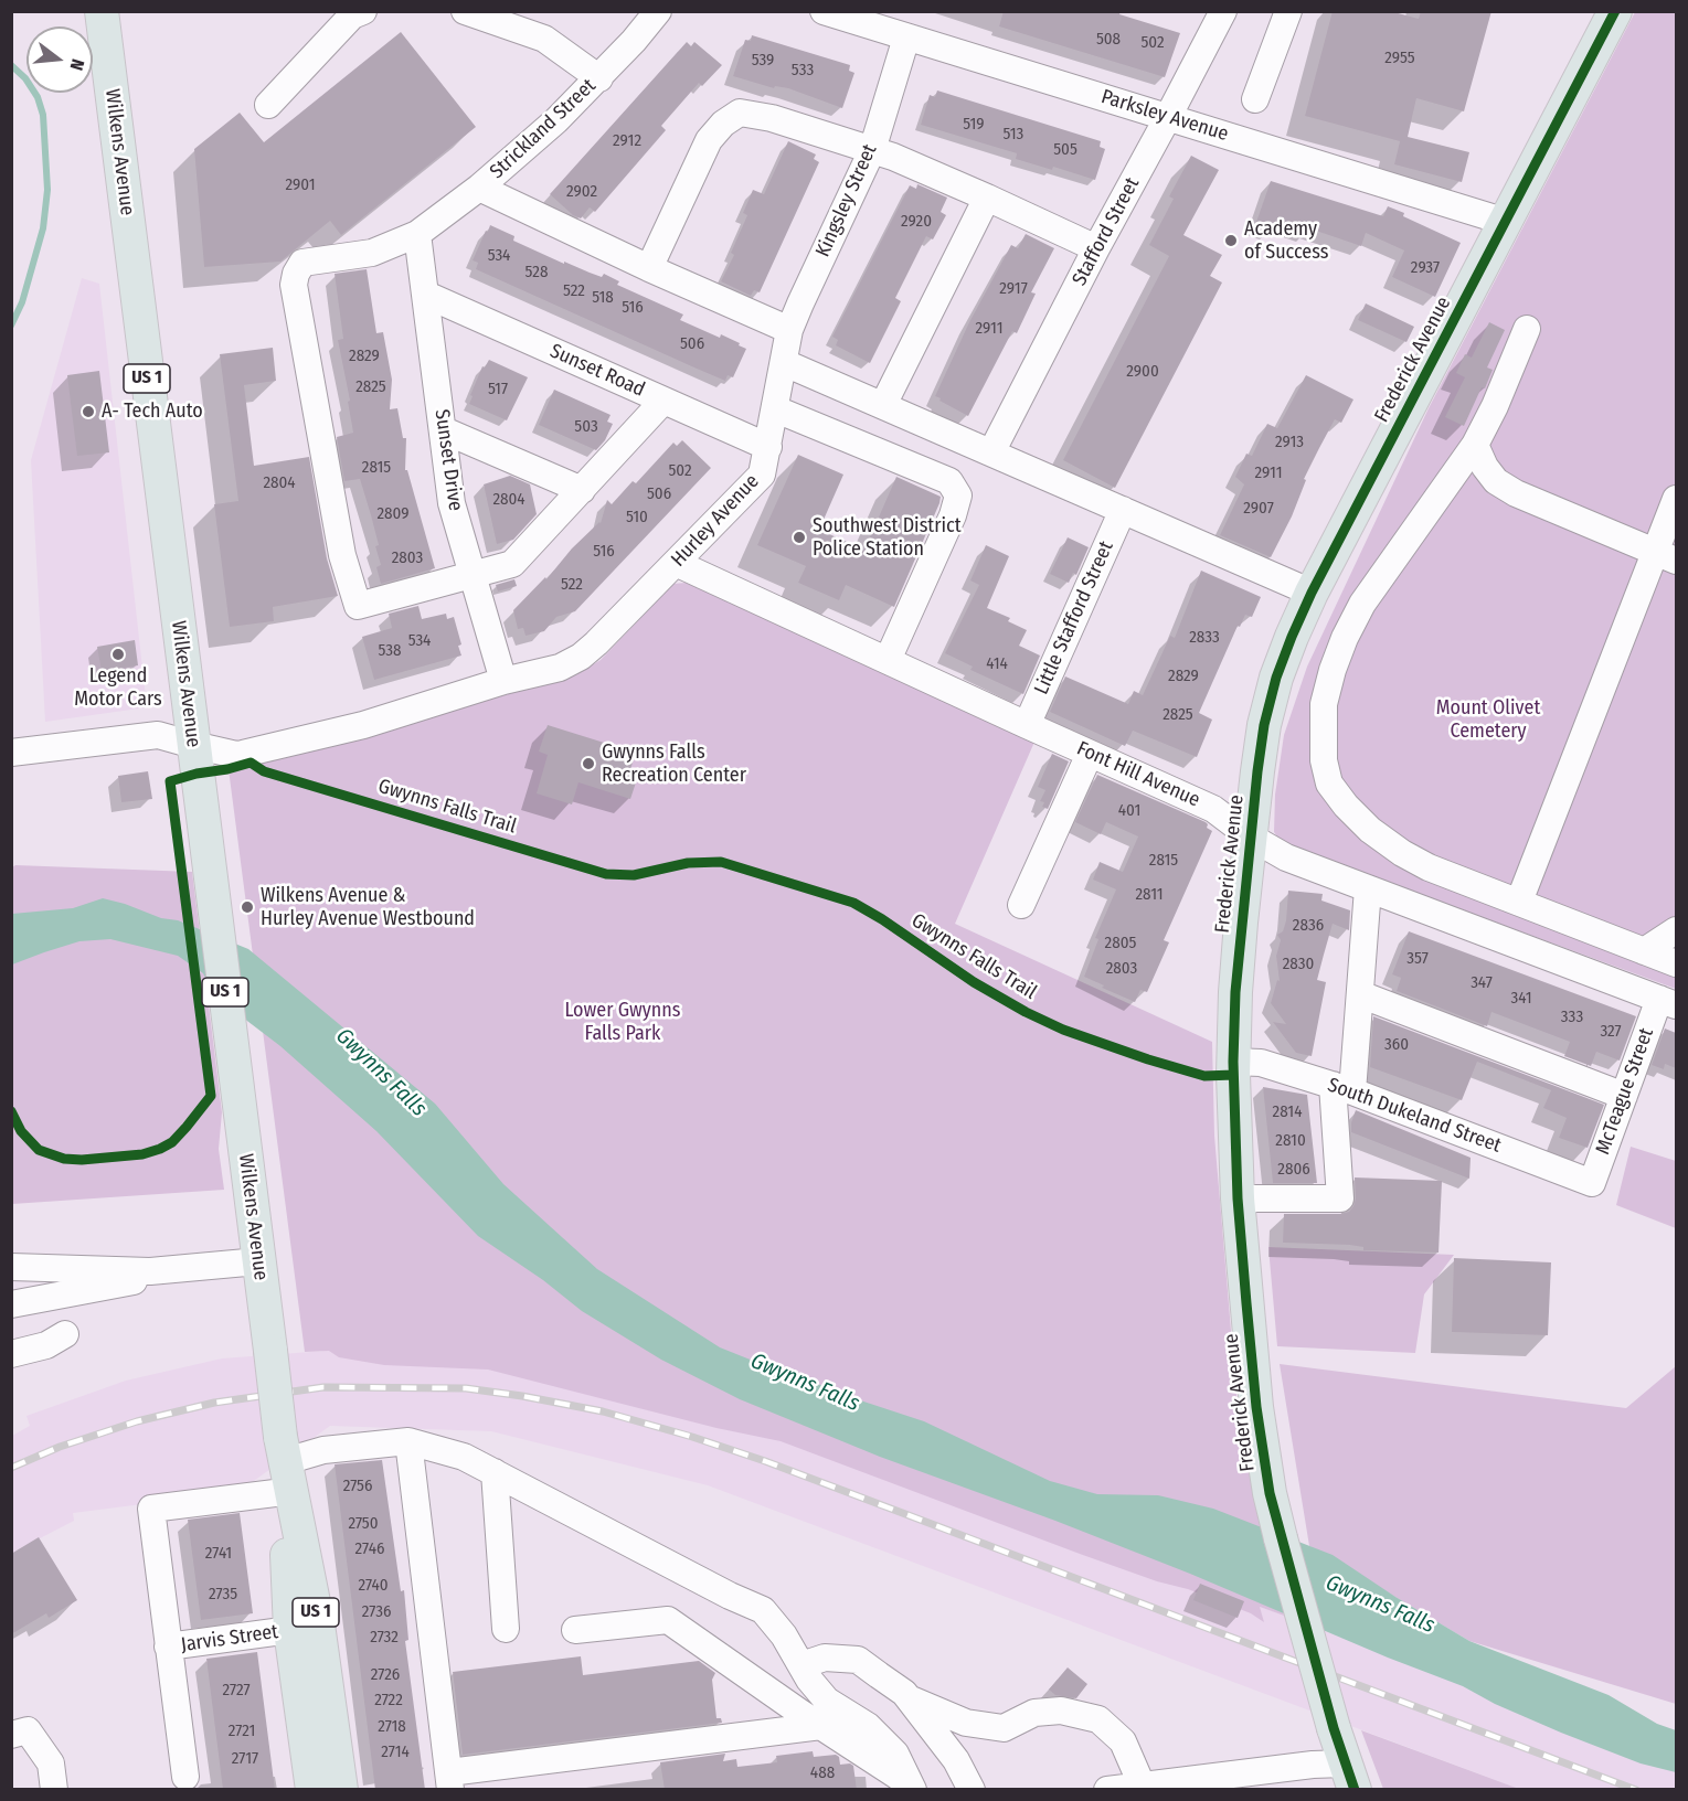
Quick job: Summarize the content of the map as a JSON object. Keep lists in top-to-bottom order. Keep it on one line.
{"streets":{"main road":["Wilkens Avenue","Frederick Avenue","US 1"],"street":["Parksley Avenue","Strickland Street","Kingsley Street","Stafford Street","Sunset Road","Sunset Drive","Hurley Avenue","Little Stafford Street","Font Hill Avenue","McTeague Street","South Dukeland Street","Jarvis Street"],"cycle path":["Gwynns Falls Trail"]},"crossings":[["Parksley Avenue","Kingsley Street"],["Parksley Avenue","Stafford Street"],["Parksley Avenue","Frederick Avenue"],["Strickland Street","Sunset Drive"],["Wilkens Avenue","Hurley Avenue"],["Wilkens Avenue","Jarvis Street"],["Kingsley Street","Hurley Avenue"],["Frederick Avenue","Font Hill Avenue"],["Frederick Avenue","South Dukeland Street"],["Sunset Road","Sunset Drive"],["Sunset Road","Hurley Avenue"],["Sunset Drive","Hurley Avenue"],["Hurley Avenue","Font Hill Avenue"],["Little Stafford Street","Font Hill Avenue"],["Font Hill Avenue","McTeague Street"],["McTeague Street","South Dukeland Street"]],"water":["Gwynns Falls"],"parks":["Mount Olivet Cemetery","Lower Gwynns Falls Park"],"places":["Academy of Success","A- Tech Auto","Southwest District Police Station","Legend Motor Cars","Gwynns Falls Recreation Center","Wilkens Avenue & Hurley Avenue Westbound"],"house_numbers":["508","502","2955","539","533","519","513","2912","505","2901","2902","2920","534","2937","528","2917","522","518","516","2911","506","2829","2900","2825","517","503","2913","2815","502","2911","2804","506","2804","2907","2809","510","516","2803","522","2833","534","538","414","2829","2825","401","2815","2811","2836","2805","357","2830","2803","347","341","333","327","360","2814","2810","2806","2756","2750","2746","2741","2740","2735","2736","2732","2726","2727","2722","2718","2721","2714","2717","488"],"north":"right"}
